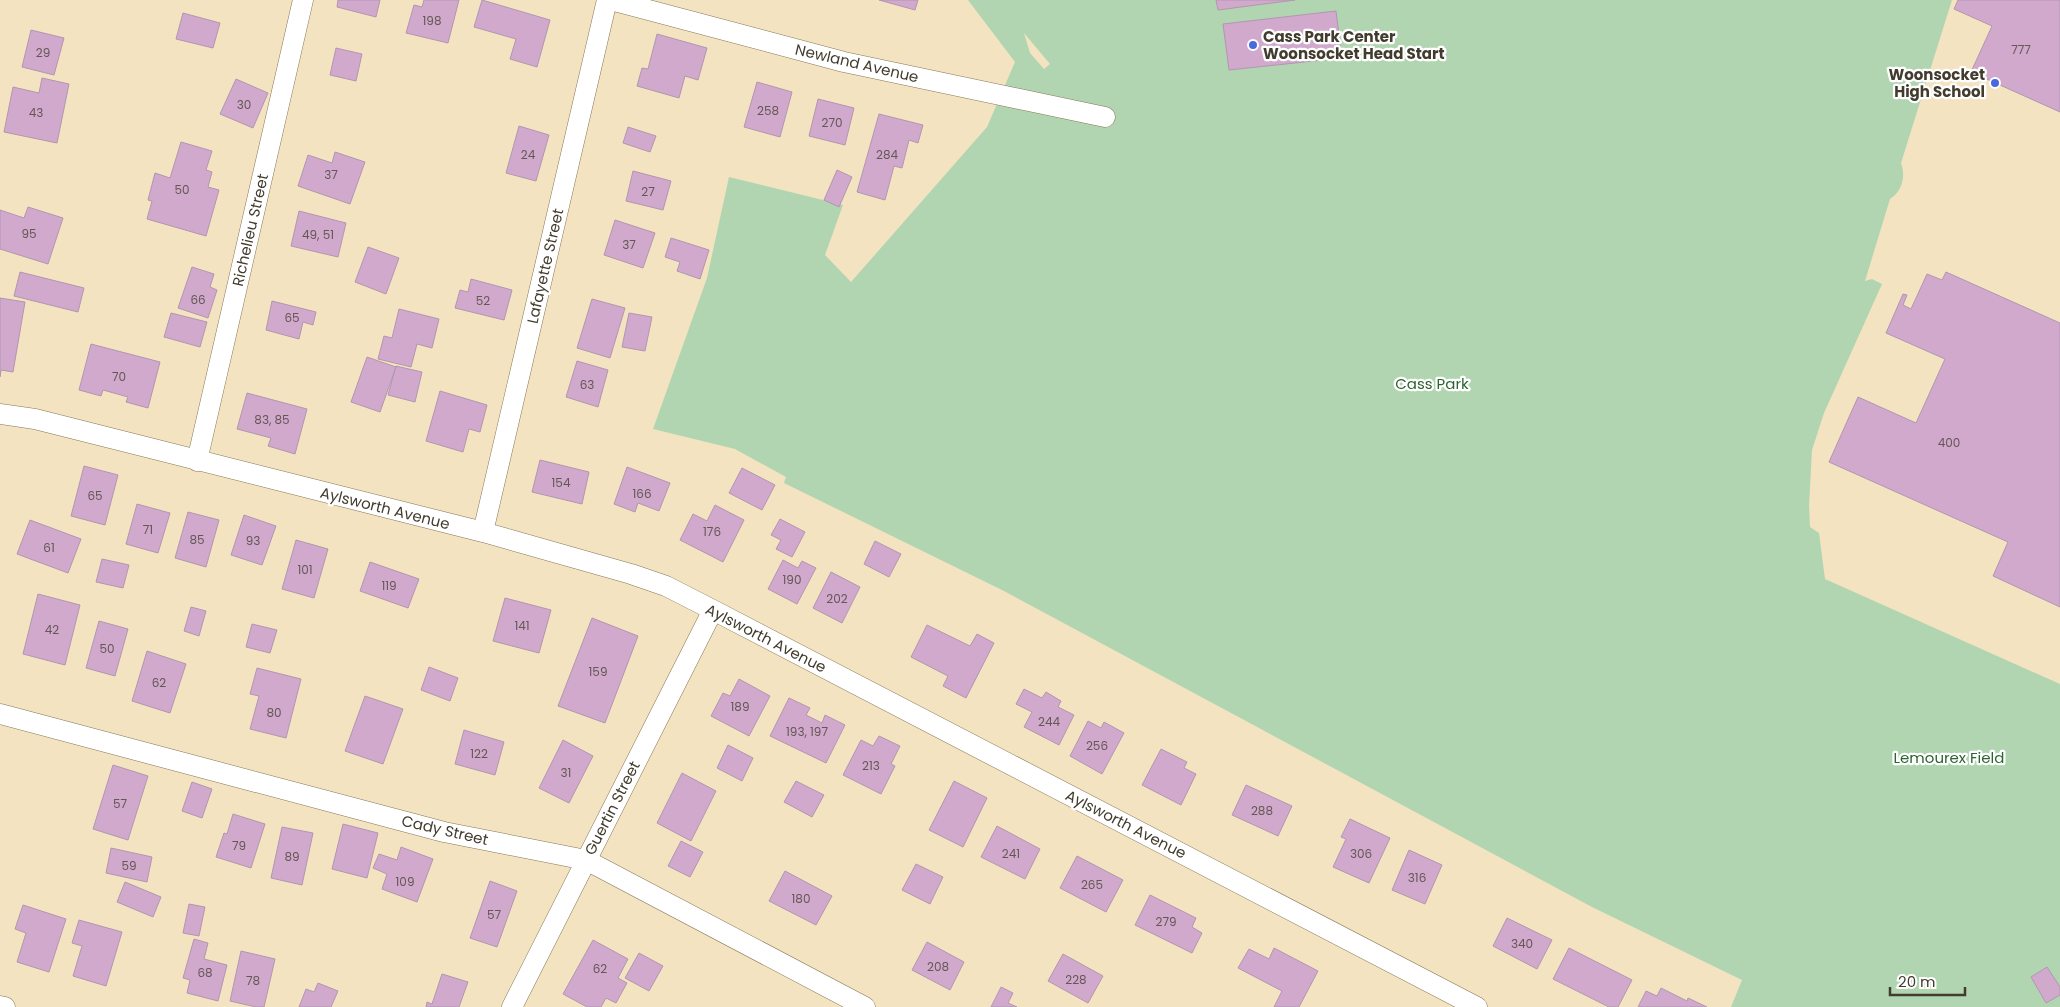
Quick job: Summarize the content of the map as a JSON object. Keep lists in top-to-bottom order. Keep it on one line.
{"streets":{"street":["Newland Avenue","Richelieu Street","Lafayette Street","Aylsworth Avenue","Guertin Street","Cady Street"]},"crossings":[["Newland Avenue","Lafayette Street"],["Richelieu Street","Aylsworth Avenue"],["Lafayette Street","Aylsworth Avenue"],["Aylsworth Avenue","Guertin Street"],["Guertin Street","Cady Street"]],"parks":["Cass Park","Lemourex Field"],"places":["Cass Park Center Woonsocket Head Start","Woonsocket High School"],"house_numbers":["198","777","29","30","258","43","270","24","284","37","50","27","95","49, 51","37","66","52","65","70","63","83, 85","400","154","166","65","71","176","85","93","61","101","190","119","202","141","42","50","159","62","189","80","244","193, 197","256","122","213","31","57","288","79","241","306","89","59","316","109","265","180","57","279","340","208","62","68","228","78"],"scale_bar":"20 m"}
